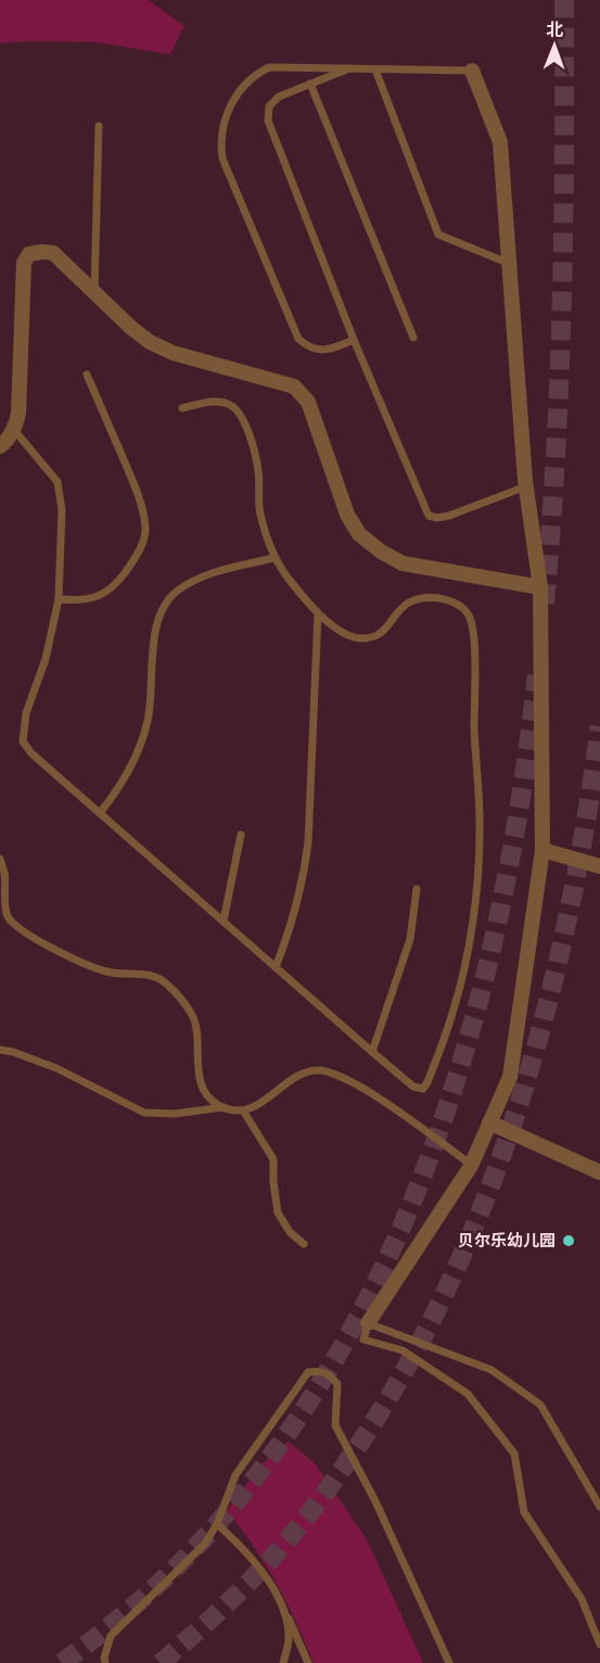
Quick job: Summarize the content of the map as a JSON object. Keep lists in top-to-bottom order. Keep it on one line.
{"places":["贝尔乐幼儿园"],"north":"top"}
